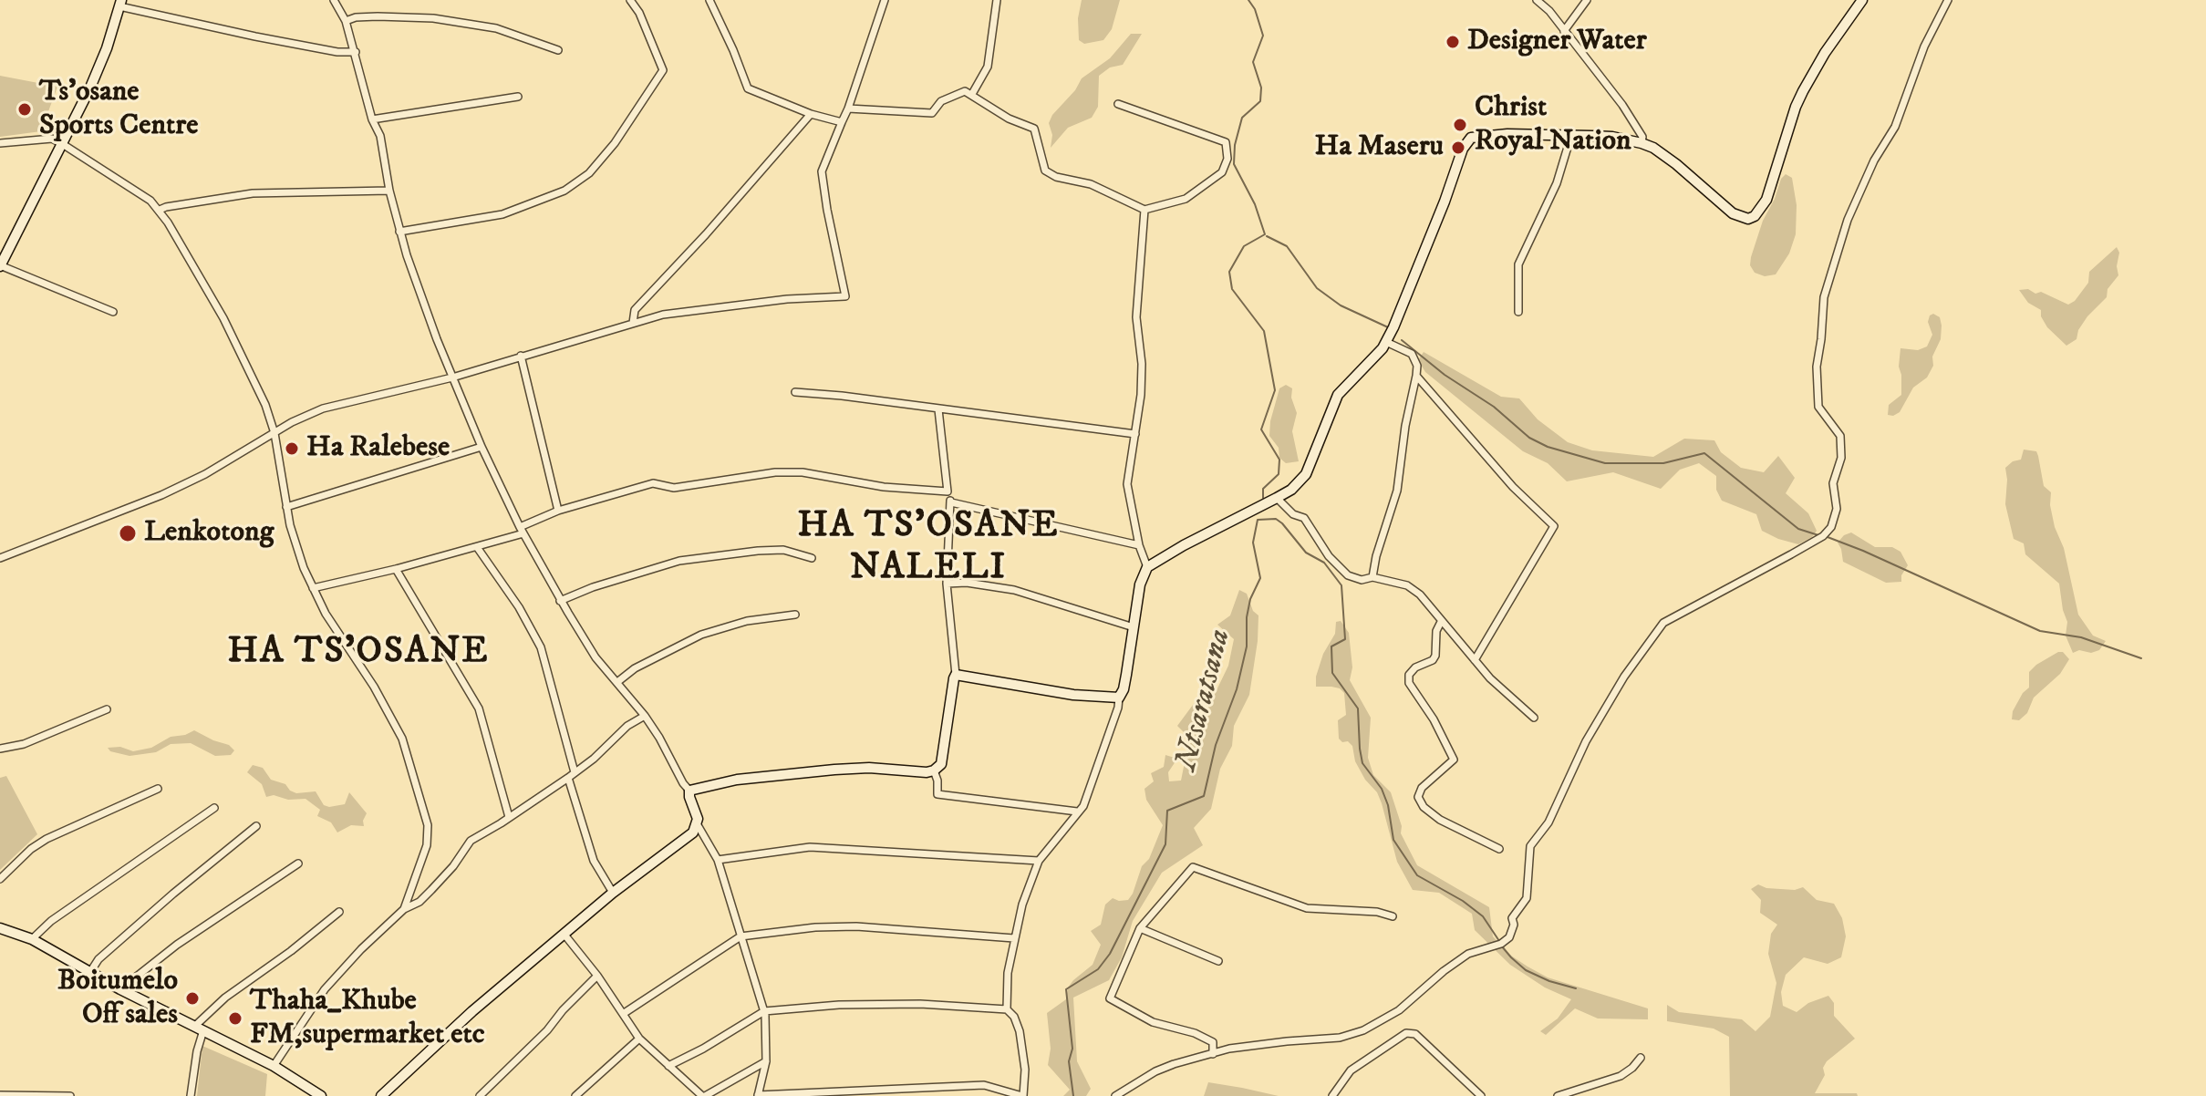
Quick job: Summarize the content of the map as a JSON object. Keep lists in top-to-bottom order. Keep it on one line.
{"districts":["HA TS'OSANE NALELI","HA TS'OSANE"],"water":["Ntsaratsana"],"places":["Designer Water","Ts'osane Sports Centre","Christ Royal Nation","Ha Maseru","Ha Ralebese","Lenkotong","Boitumelo Off sales","Thaha_Khube FM,supermarket etc"]}
